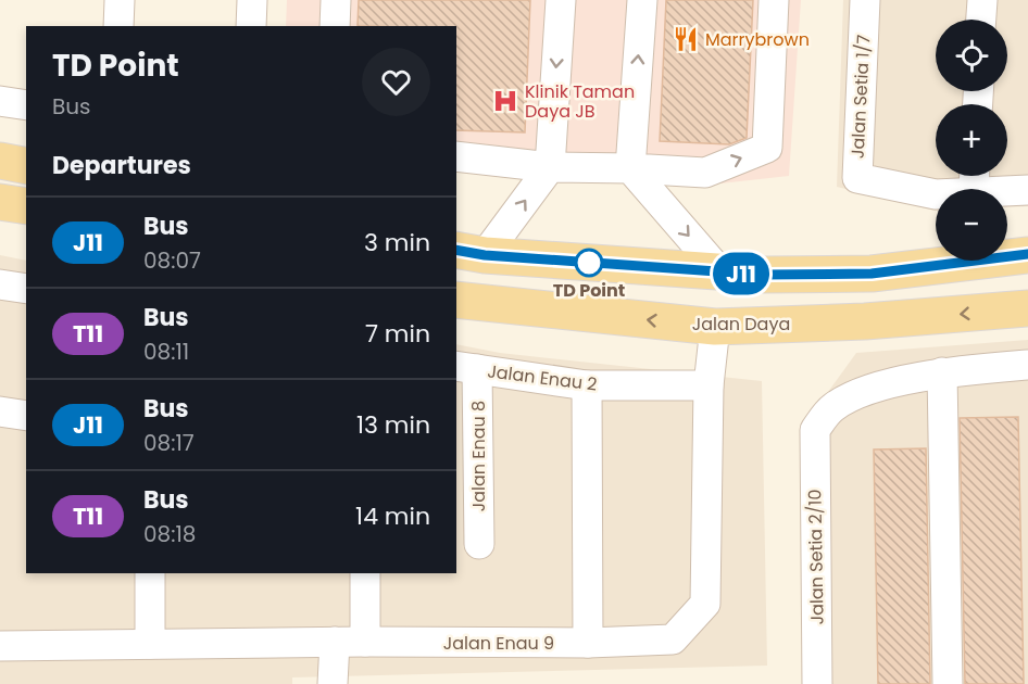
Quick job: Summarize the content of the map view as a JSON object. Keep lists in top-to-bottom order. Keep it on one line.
{"streets":{"main road":["Jalan Daya"],"street":["Jalan Setia 1/7","Jalan Enau 2","Jalan Enau 8","Jalan Setia 2/10","Jalan Enau 9"]},"crossings":[["Jalan Daya","Jalan Enau 9"],["Jalan Enau 2","Jalan Enau 8"],["Jalan Enau 2","Jalan Enau 9"]],"places":{"restaurant":["Marrybrown"],"hospital":["Klinik Taman Daya JB"],"other":["TD Point"]},"lines":["bus line J11"],"page":{"on_map":"J11","map_buttons":["+","−"],"heading":[["TD Point","Bus"],"Departures"],"list":[{"mark":"J11","name":"Bus","note":"08:07","value":"3 min"},{"mark":"T11","name":"Bus","note":"08:11","value":"7 min"},{"mark":"J11","name":"Bus","note":"08:17","value":"13 min"},{"mark":"T11","name":"Bus","note":"08:18","value":"14 min"}]}}
